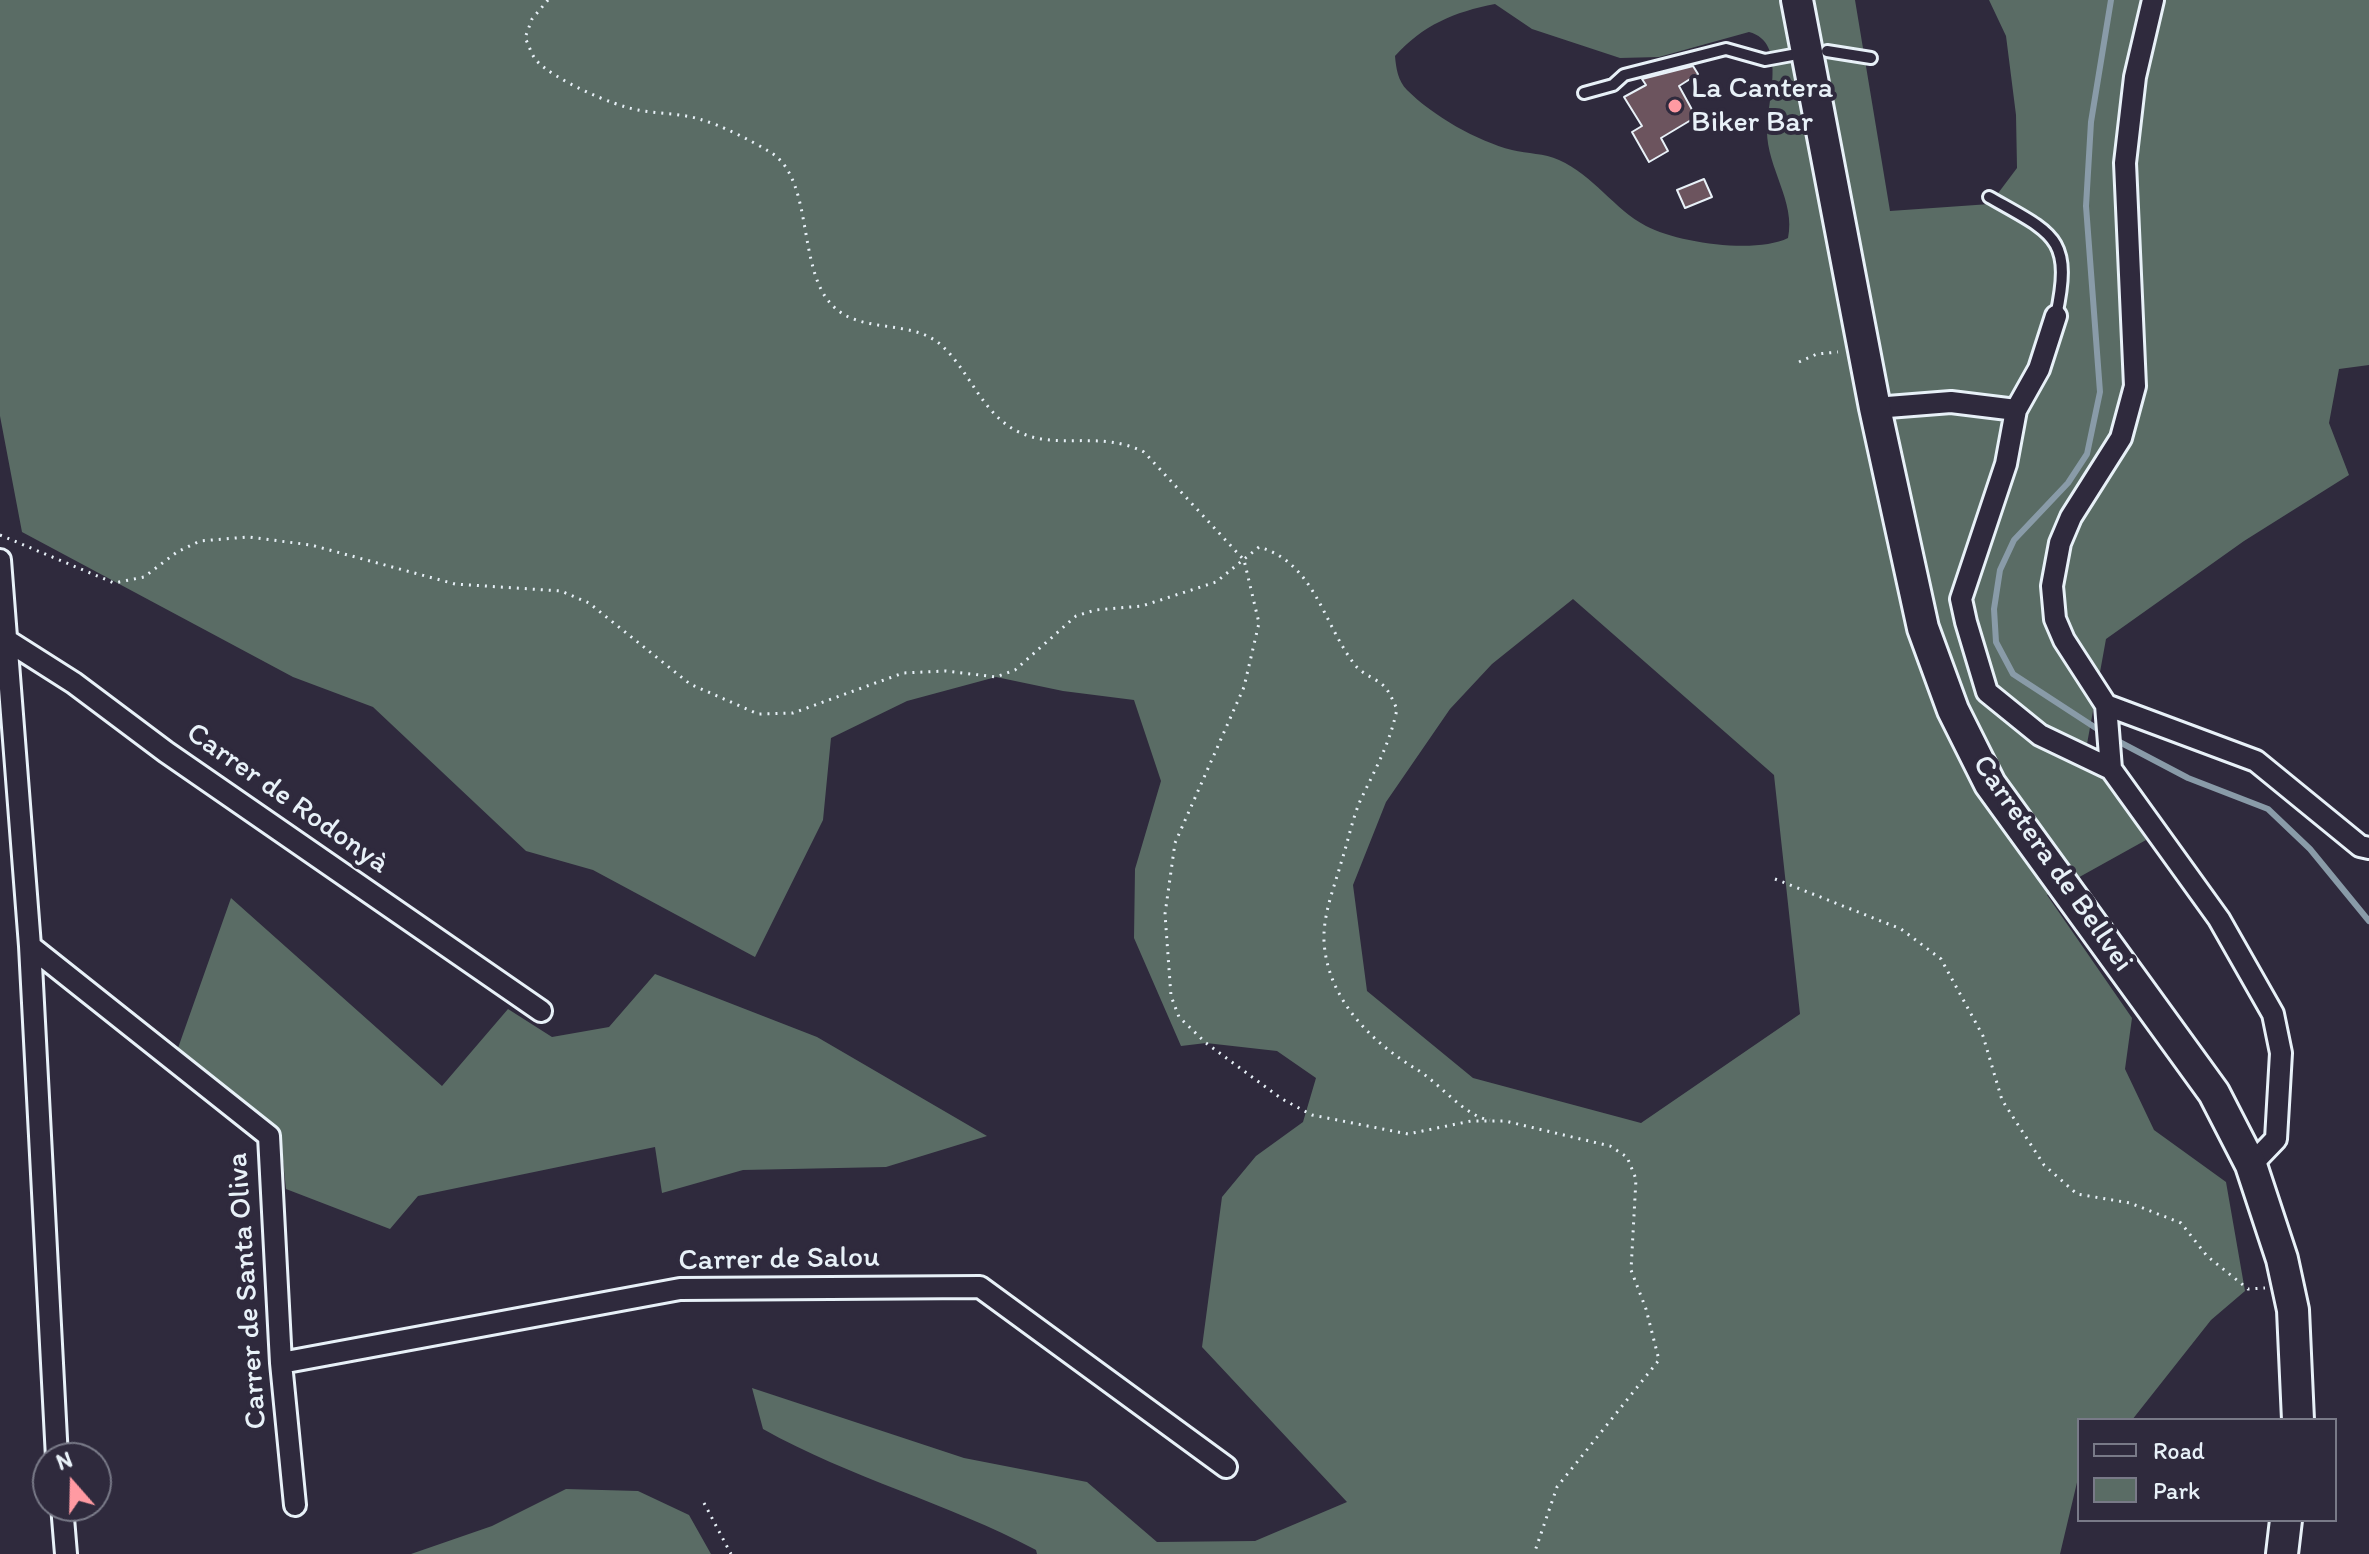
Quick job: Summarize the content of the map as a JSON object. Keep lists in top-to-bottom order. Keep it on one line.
{"streets":{"main road":["Carretera de Bellvei"],"street":["Carrer de Rodonyà","Carrer de Salou","Carrer de Santa Oliva"]},"crossings":[["Carrer de Salou","Carrer de Santa Oliva"]],"places":["La Cantera Biker Bar"],"legend":["Road","Park"],"north":"top"}
